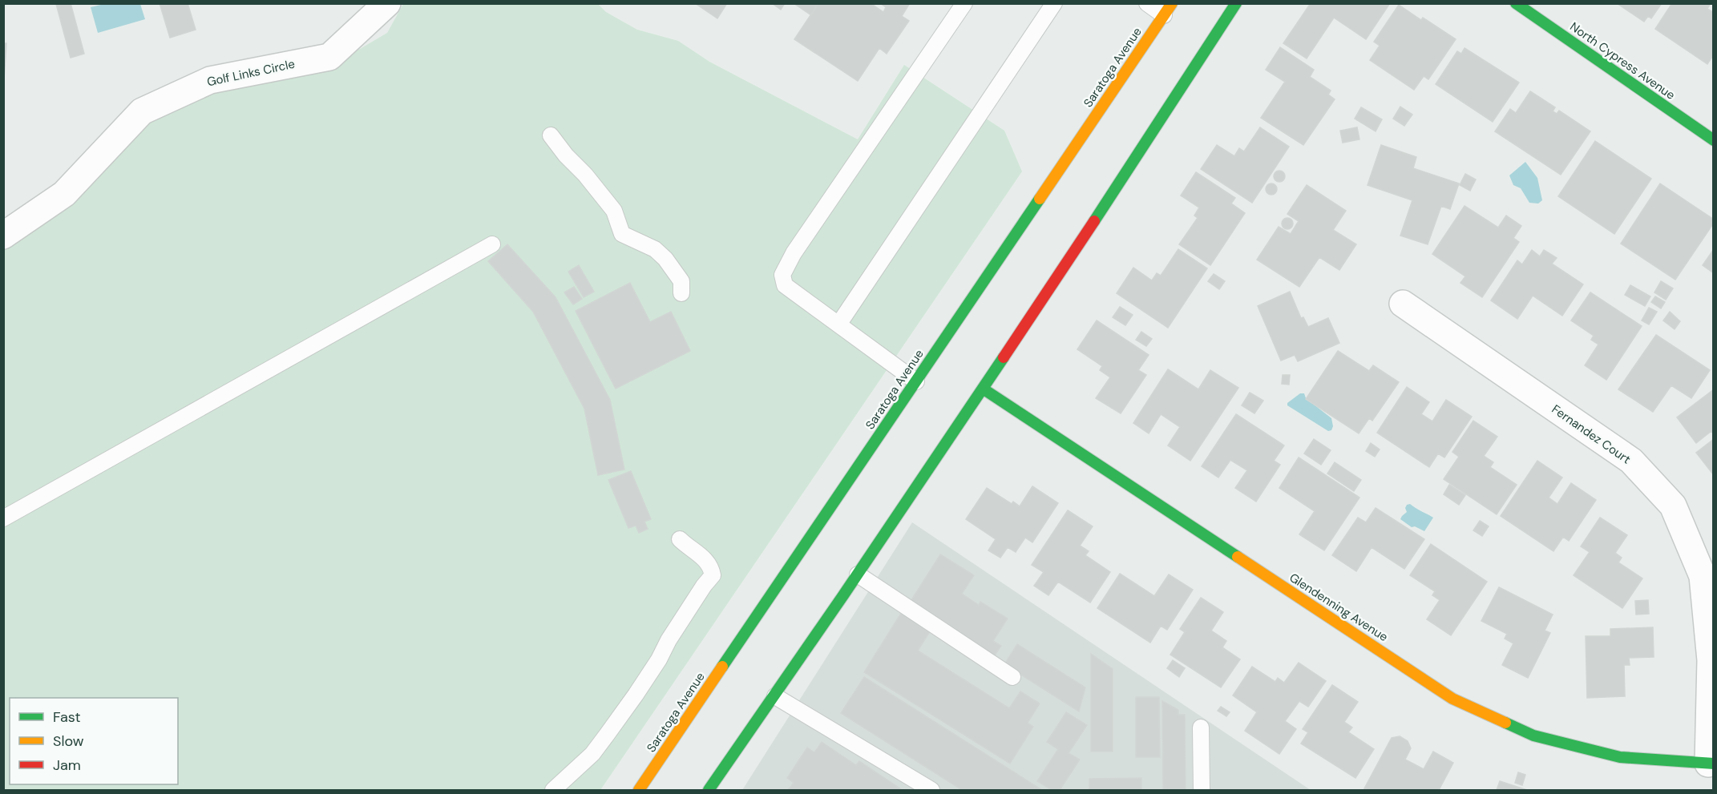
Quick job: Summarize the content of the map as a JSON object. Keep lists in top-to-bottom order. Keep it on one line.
{"streets":{"main road":["North Cypress Avenue","Saratoga Avenue","Glendenning Avenue"],"street":["Golf Links Circle","Fernandez Court"]},"crossings":[["Fernandez Court","Glendenning Avenue"]],"legend":["Fast","Slow","Jam"]}
